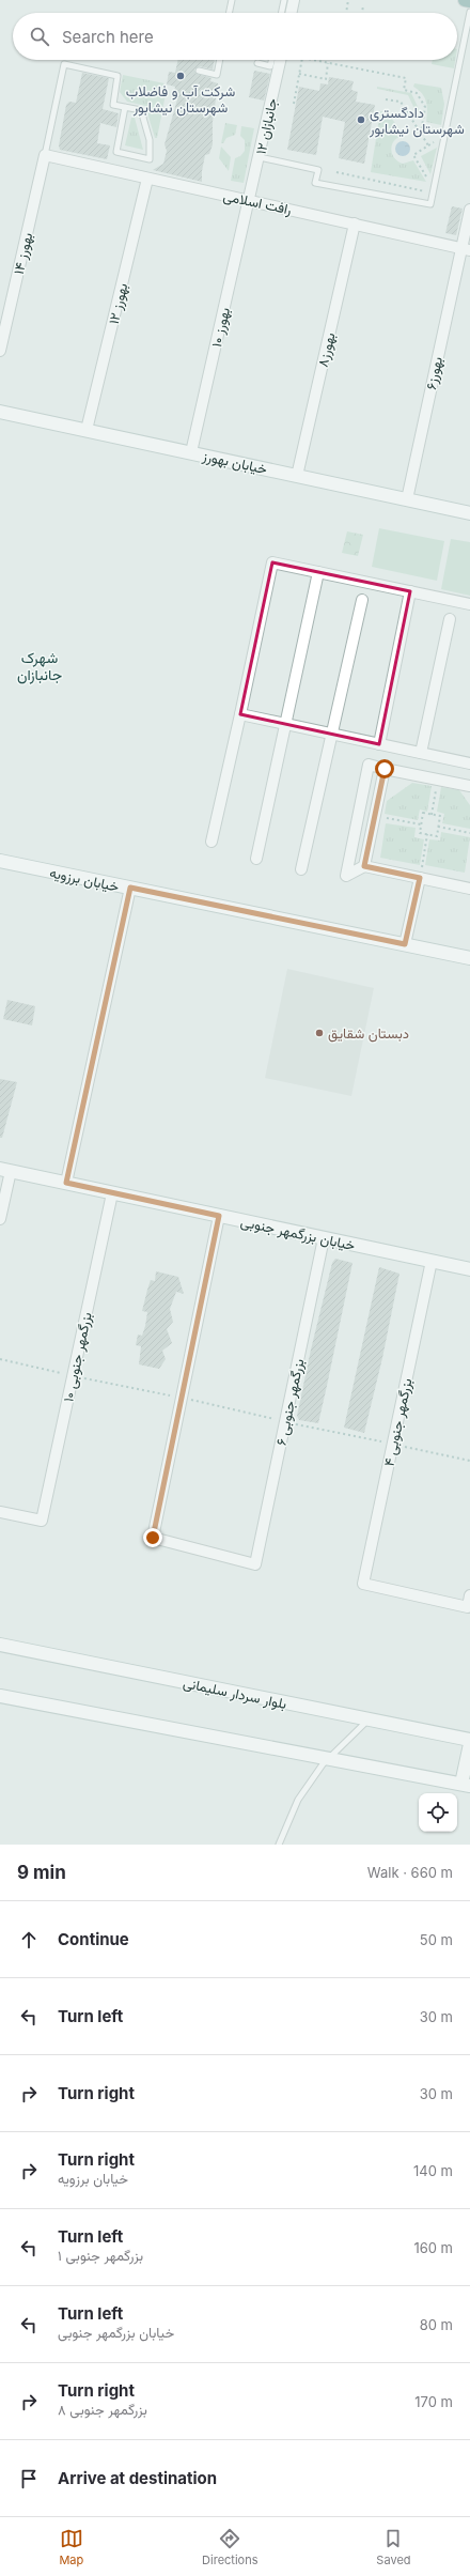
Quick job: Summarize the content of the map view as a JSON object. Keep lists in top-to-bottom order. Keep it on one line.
{"streets":{"main road":["خیابان بهورز","خیابان برزویه","خیابان بزرگمهر جنوبی","بلوار سردار سلیمانی"],"street":["جانبازان ۱۲","رافت اسلامی","بهورز ۱۴","بهورز ۱۲","بهورز ۱۰","بهورز۸","بهورز۶","بزرگمهر جنوبی ۱۰","بزرگمهر جنوبی ۶","بزرگمهر جنوبی ۴"]},"crossings":[["جانبازان ۱۲","رافت اسلامی"],["جانبازان ۱۲","بهورز ۱۰"],["رافت اسلامی","بهورز ۱۴"],["رافت اسلامی","بهورز ۱۲"],["رافت اسلامی","بهورز ۱۰"],["رافت اسلامی","بهورز۸"],["رافت اسلامی","بهورز۶"],["بهورز ۱۲","خیابان بهورز"],["بهورز ۱۰","خیابان بهورز"],["بهورز۸","خیابان بهورز"],["بهورز۶","خیابان بهورز"],["خیابان بزرگمهر جنوبی","بزرگمهر جنوبی ۱۰"],["خیابان بزرگمهر جنوبی","بزرگمهر جنوبی ۶"],["خیابان بزرگمهر جنوبی","بزرگمهر جنوبی ۴"]],"districts":["شهرک جانبازان"],"places":["شرکت آب و فاضلاب شهرستان نیشابور","دادگستری شهرستان نیشابور","دبستان شقایق"],"page":{"search":"Search here","heading":["9 min","Walk · 660 m"],"list":[["Continue","50 m"],["Turn left","30 m"],["Turn right","30 m"],["Turn right","خیابان برزویه","140 m"],["Turn left","بزرگمهر جنوبی ۱","160 m"],["Turn left","خیابان بزرگمهر جنوبی","80 m"],["Turn right","بزرگمهر جنوبی ۸","170 m"],"Arrive at destination"],"nav":["Map","Directions","Saved"]}}
